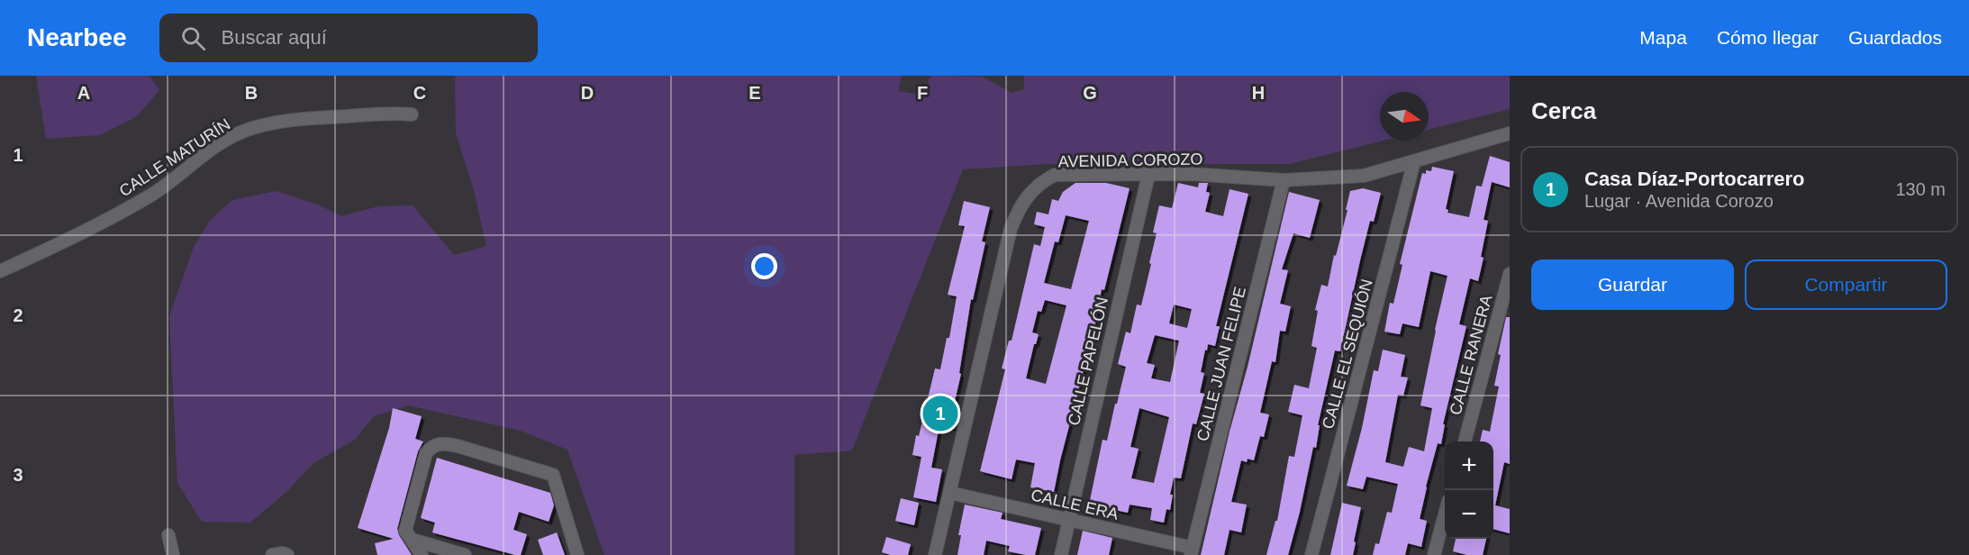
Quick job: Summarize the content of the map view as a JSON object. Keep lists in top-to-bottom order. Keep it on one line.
{"streets":{"street":["CALLE MATURÍN","AVENIDA COROZO","CALLE EL SEQUIÓN","CALLE RANERA","CALLE PAPELÓN","CALLE JUAN FELIPE","CALLE ERA"]},"crossings":[["AVENIDA COROZO","CALLE EL SEQUIÓN"],["AVENIDA COROZO","CALLE PAPELÓN"],["AVENIDA COROZO","CALLE JUAN FELIPE"],["AVENIDA COROZO","CALLE ERA"],["CALLE PAPELÓN","CALLE ERA"],["CALLE JUAN FELIPE","CALLE ERA"]],"north":"right","page":{"header":"Nearbee","search":"Buscar aquí","nav":["Mapa","Cómo llegar","Guardados"],"heading":"Cerca","list":[{"mark":"1","name":"Casa Díaz-Portocarrero","note":"Lugar · Avenida Corozo","value":"130 m"}],"buttons":["Guardar","Compartir"],"pins":"1","map_buttons":["+","−"]},"grid":{"columns":["A","B","C","D","E","F","G","H"],"rows":["1","2","3"]}}
